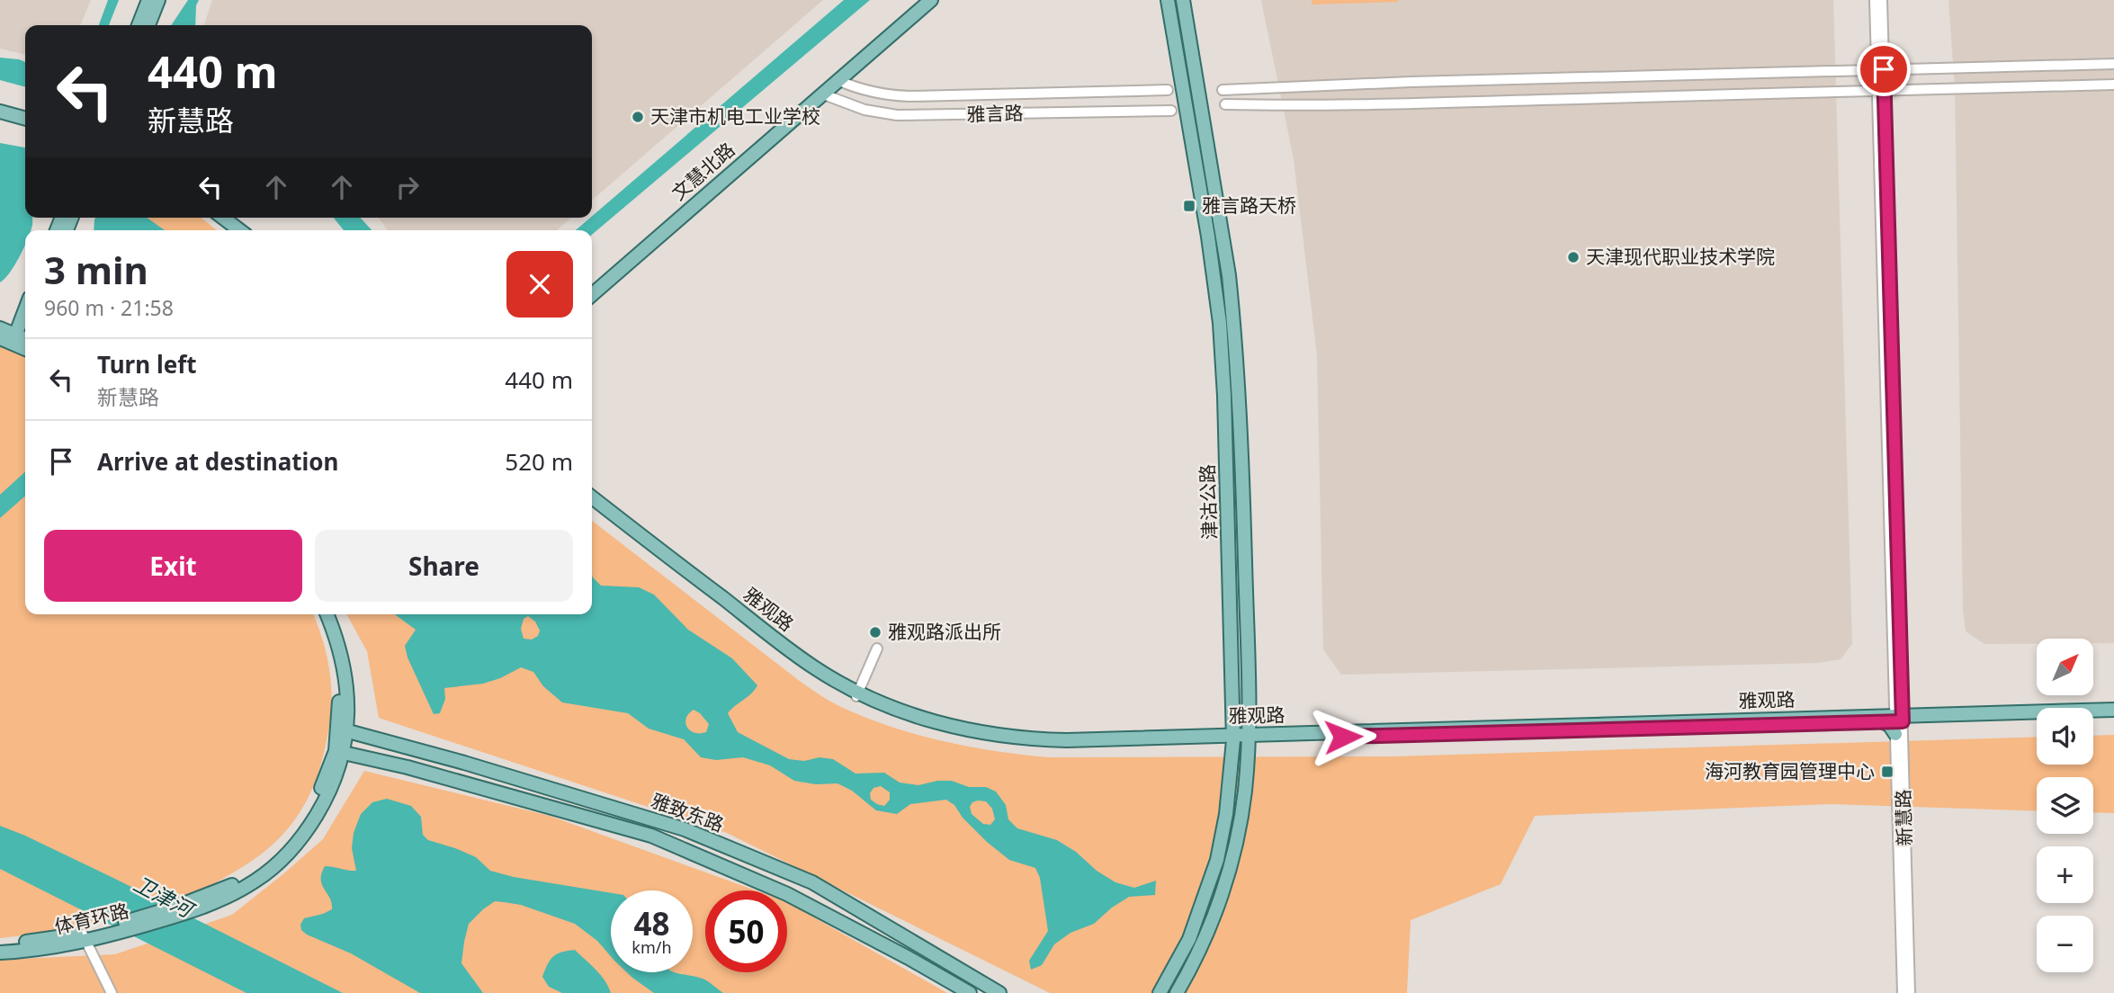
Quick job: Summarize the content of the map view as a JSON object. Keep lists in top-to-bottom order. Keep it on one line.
{"streets":{"main road":["文慧北路","津沽公路","雅观路","雅致东路","体育环路"],"street":["雅言路","新慧路"]},"crossings":[["雅言路","文慧北路"],["津沽公路","雅观路"],["雅观路","新慧路"],["雅致东路","体育环路"]],"water":["卫津河"],"places":{"other":["天津市机电工业学校","天津现代职业技术学院","雅观路派出所"],"transit":["雅言路天桥","海河教育园管理中心"]},"north":"top right","page":{"turn":["440 m","新慧路"],"heading":["3 min","960 m · 21:58"],"list":[{"name":"Turn left","note":"新慧路","value":"440 m"},{"name":"Arrive at destination","value":"520 m"}],"buttons":["Exit","Share"],"map_buttons":["+","−"],"speed":"48 km/h","limit":"50"}}
